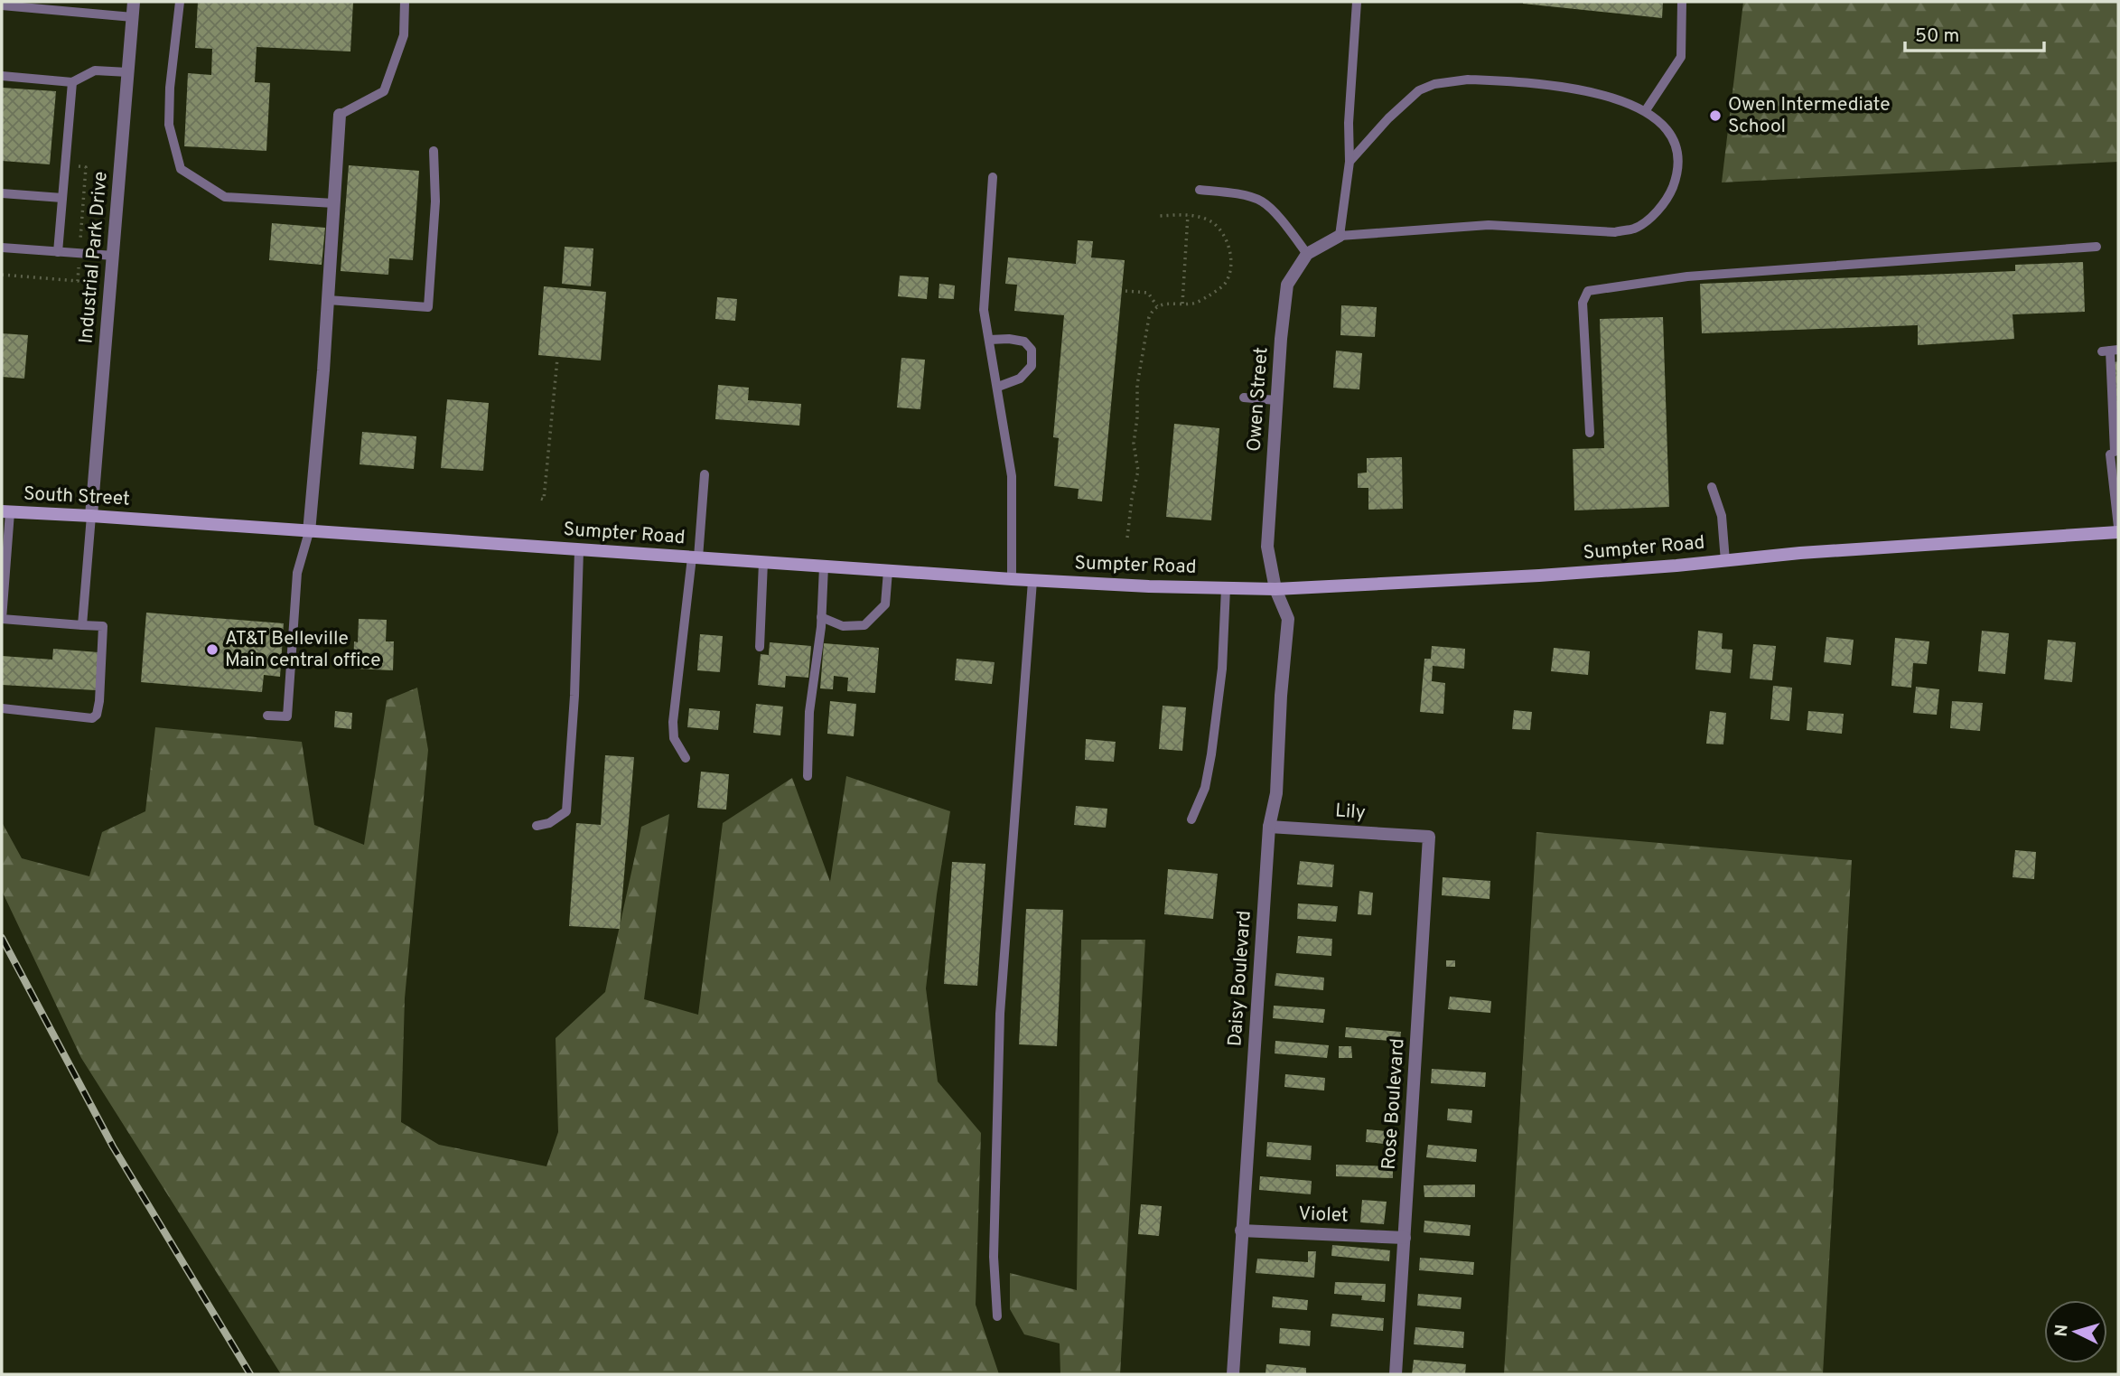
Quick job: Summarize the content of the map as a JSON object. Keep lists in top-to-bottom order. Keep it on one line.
{"streets":{"street":["Industrial Park Drive","Owen Street","South Street","Sumpter Road","Lily","Daisy Boulevard","Rose Boulevard","Violet"]},"crossings":[["Industrial Park Drive","South Street"],["Owen Street","Sumpter Road"],["Owen Street","Daisy Boulevard"],["South Street","Sumpter Road"],["Sumpter Road","Daisy Boulevard"],["Lily","Daisy Boulevard"],["Lily","Rose Boulevard"],["Daisy Boulevard","Violet"],["Rose Boulevard","Violet"]],"places":["Owen Intermediate School","AT&T Belleville Main central office"],"scale_bar":"50 m","north":"left"}
